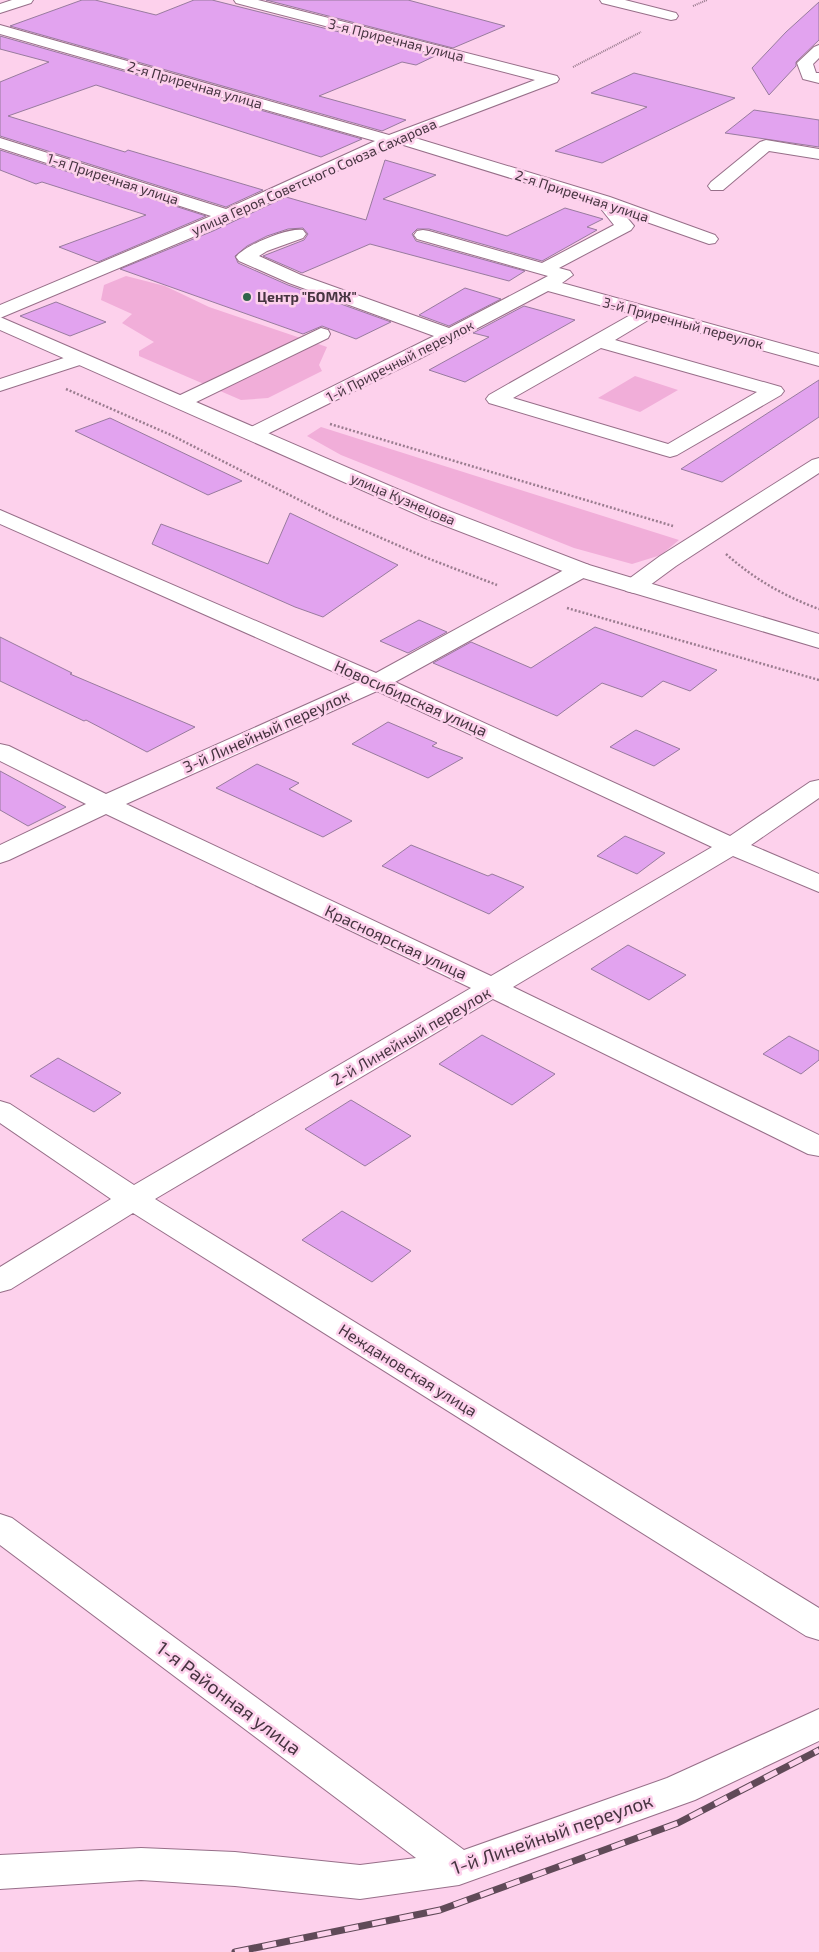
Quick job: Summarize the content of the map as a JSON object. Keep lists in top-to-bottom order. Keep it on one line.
{"streets":{"street":["3-я Приречная улица","2-я Приречная улица","улица Героя Советского Союза Сахарова","1-я Приречная улица","3-й Приречный переулок","1-й Приречный переулок","улица Кузнецова","Новосибирская улица","3-й Линейный переулок","Красноярская улица","2-й Линейный переулок","Неждановская улица","1-я Районная улица","1-й Линейный переулок"]},"crossings":[["3-я Приречная улица","улица Героя Советского Союза Сахарова"],["2-я Приречная улица","улица Героя Советского Союза Сахарова"],["2-я Приречная улица","1-й Приречный переулок"],["улица Героя Советского Союза Сахарова","1-я Приречная улица"],["3-й Приречный переулок","1-й Приречный переулок"],["1-й Приречный переулок","улица Кузнецова"],["улица Кузнецова","3-й Линейный переулок"],["Новосибирская улица","3-й Линейный переулок"],["Новосибирская улица","2-й Линейный переулок"],["3-й Линейный переулок","Красноярская улица"],["Красноярская улица","2-й Линейный переулок"],["2-й Линейный переулок","Неждановская улица"],["1-я Районная улица","1-й Линейный переулок"]],"places":["Центр \"БОМЖ\""]}
